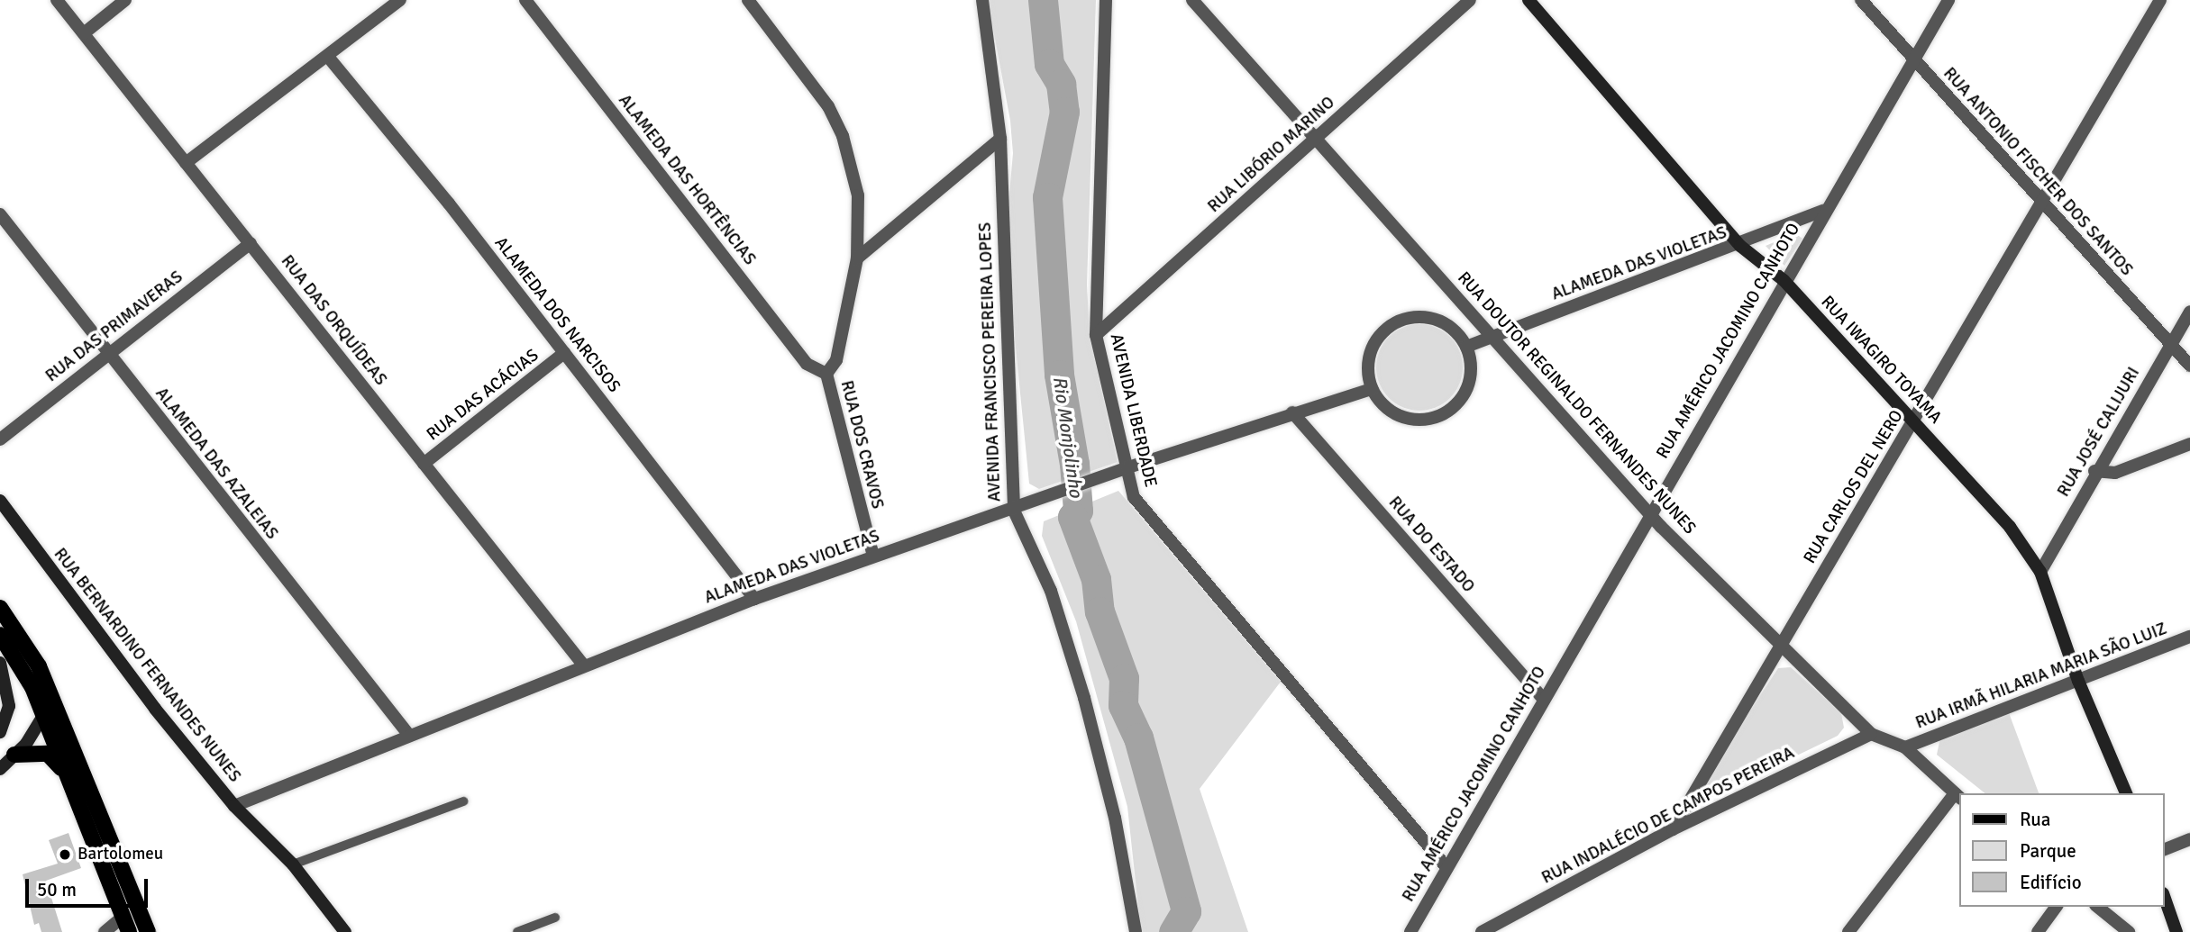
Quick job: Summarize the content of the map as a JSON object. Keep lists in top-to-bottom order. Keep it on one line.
{"streets":{"street":["RUA LIBÓRIO MARINO","RUA ANTONIO FISCHER DOS SANTOS","ALAMEDA DAS HORTÊNCIAS","ALAMEDA DAS VIOLETAS","ALAMEDA DOS NARCISOS","RUA DAS ORQUÍDEAS","RUA DAS PRIMAVERAS","RUA AMÉRICO JACOMINO CANHOTO","RUA IWAGIRO TOYAMA","AVENIDA FRANCISCO PEREIRA LOPES","RUA DAS ACÁCIAS","RUA DOUTOR REGINALDO FERNANDES NUNES","AVENIDA LIBERDADE","RUA JOSÉ CALIJURI","RUA DOS CRAVOS","ALAMEDA DAS AZALEIAS","RUA CARLOS DEL NERO","RUA DO ESTADO","RUA BERNARDINO FERNANDES NUNES","RUA IRMÃ HILARIA MARIA SÃO LUIZ","RUA INDALÉCIO DE CAMPOS PEREIRA"]},"crossings":[["RUA LIBÓRIO MARINO","RUA DOUTOR REGINALDO FERNANDES NUNES"],["RUA LIBÓRIO MARINO","AVENIDA LIBERDADE"],["RUA ANTONIO FISCHER DOS SANTOS","RUA AMÉRICO JACOMINO CANHOTO"],["RUA ANTONIO FISCHER DOS SANTOS","RUA JOSÉ CALIJURI"],["RUA ANTONIO FISCHER DOS SANTOS","RUA CARLOS DEL NERO"],["ALAMEDA DAS HORTÊNCIAS","RUA DOS CRAVOS"],["ALAMEDA DAS VIOLETAS","ALAMEDA DOS NARCISOS"],["ALAMEDA DAS VIOLETAS","RUA DAS ORQUÍDEAS"],["ALAMEDA DAS VIOLETAS","RUA AMÉRICO JACOMINO CANHOTO"],["ALAMEDA DAS VIOLETAS","RUA IWAGIRO TOYAMA"],["ALAMEDA DAS VIOLETAS","AVENIDA FRANCISCO PEREIRA LOPES"],["ALAMEDA DAS VIOLETAS","RUA DOUTOR REGINALDO FERNANDES NUNES"],["ALAMEDA DAS VIOLETAS","AVENIDA LIBERDADE"],["ALAMEDA DAS VIOLETAS","RUA DOS CRAVOS"],["ALAMEDA DAS VIOLETAS","ALAMEDA DAS AZALEIAS"],["ALAMEDA DAS VIOLETAS","RUA DO ESTADO"],["ALAMEDA DAS VIOLETAS","RUA BERNARDINO FERNANDES NUNES"],["ALAMEDA DOS NARCISOS","RUA DAS ACÁCIAS"],["RUA DAS ORQUÍDEAS","RUA DAS PRIMAVERAS"],["RUA DAS ORQUÍDEAS","RUA DAS ACÁCIAS"],["RUA DAS PRIMAVERAS","ALAMEDA DAS AZALEIAS"],["RUA AMÉRICO JACOMINO CANHOTO","RUA IWAGIRO TOYAMA"],["RUA AMÉRICO JACOMINO CANHOTO","RUA DOUTOR REGINALDO FERNANDES NUNES"],["RUA AMÉRICO JACOMINO CANHOTO","AVENIDA LIBERDADE"],["RUA AMÉRICO JACOMINO CANHOTO","RUA DO ESTADO"],["RUA IWAGIRO TOYAMA","RUA JOSÉ CALIJURI"],["RUA IWAGIRO TOYAMA","RUA CARLOS DEL NERO"],["RUA IWAGIRO TOYAMA","RUA IRMÃ HILARIA MARIA SÃO LUIZ"],["RUA DOUTOR REGINALDO FERNANDES NUNES","RUA CARLOS DEL NERO"],["RUA DOUTOR REGINALDO FERNANDES NUNES","RUA IRMÃ HILARIA MARIA SÃO LUIZ"],["RUA DOUTOR REGINALDO FERNANDES NUNES","RUA INDALÉCIO DE CAMPOS PEREIRA"],["RUA CARLOS DEL NERO","RUA INDALÉCIO DE CAMPOS PEREIRA"]],"water":["Rio Monjolinho"],"places":["Bartolomeu"],"legend":["Rua","Parque","Edifício"],"scale_bar":"50 m"}
